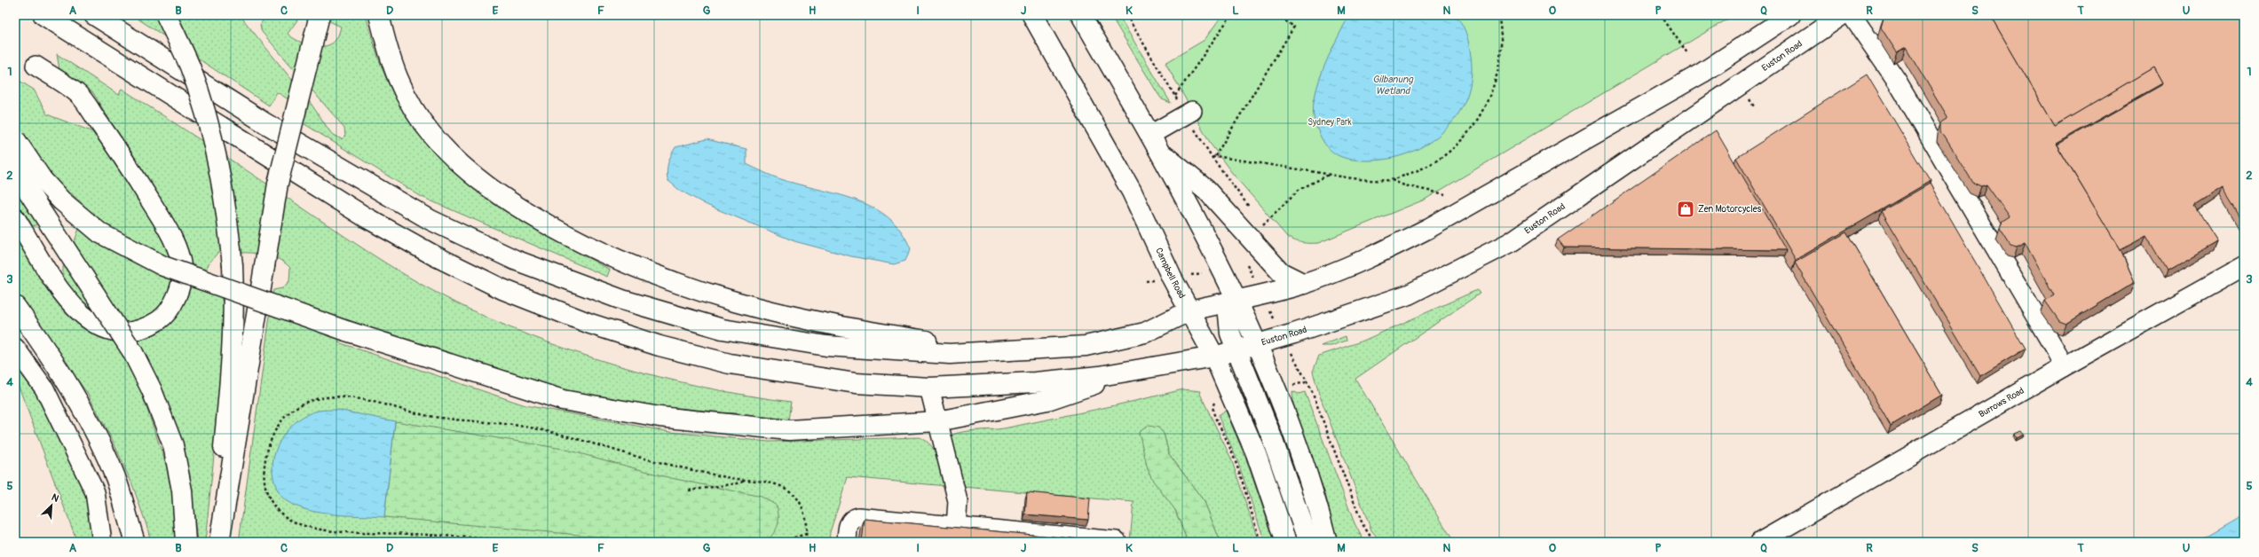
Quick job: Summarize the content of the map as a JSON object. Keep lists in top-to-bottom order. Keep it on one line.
{"streets":{"main road":["Euston Road","Campbell Road"],"street":["Burrows Road"]},"crossings":[["Euston Road","Campbell Road"]],"water":["Gilbanung Wetland"],"parks":["Sydney Park"],"places":{"shop":["Zen Motorcycles"]},"north":"top right","grid":{"columns":["A","B","C","D","E","F","G","H","I","J","K","L","M","N","O","P","Q","R","S","T","U"],"rows":["1","2","3","4","5"]}}
